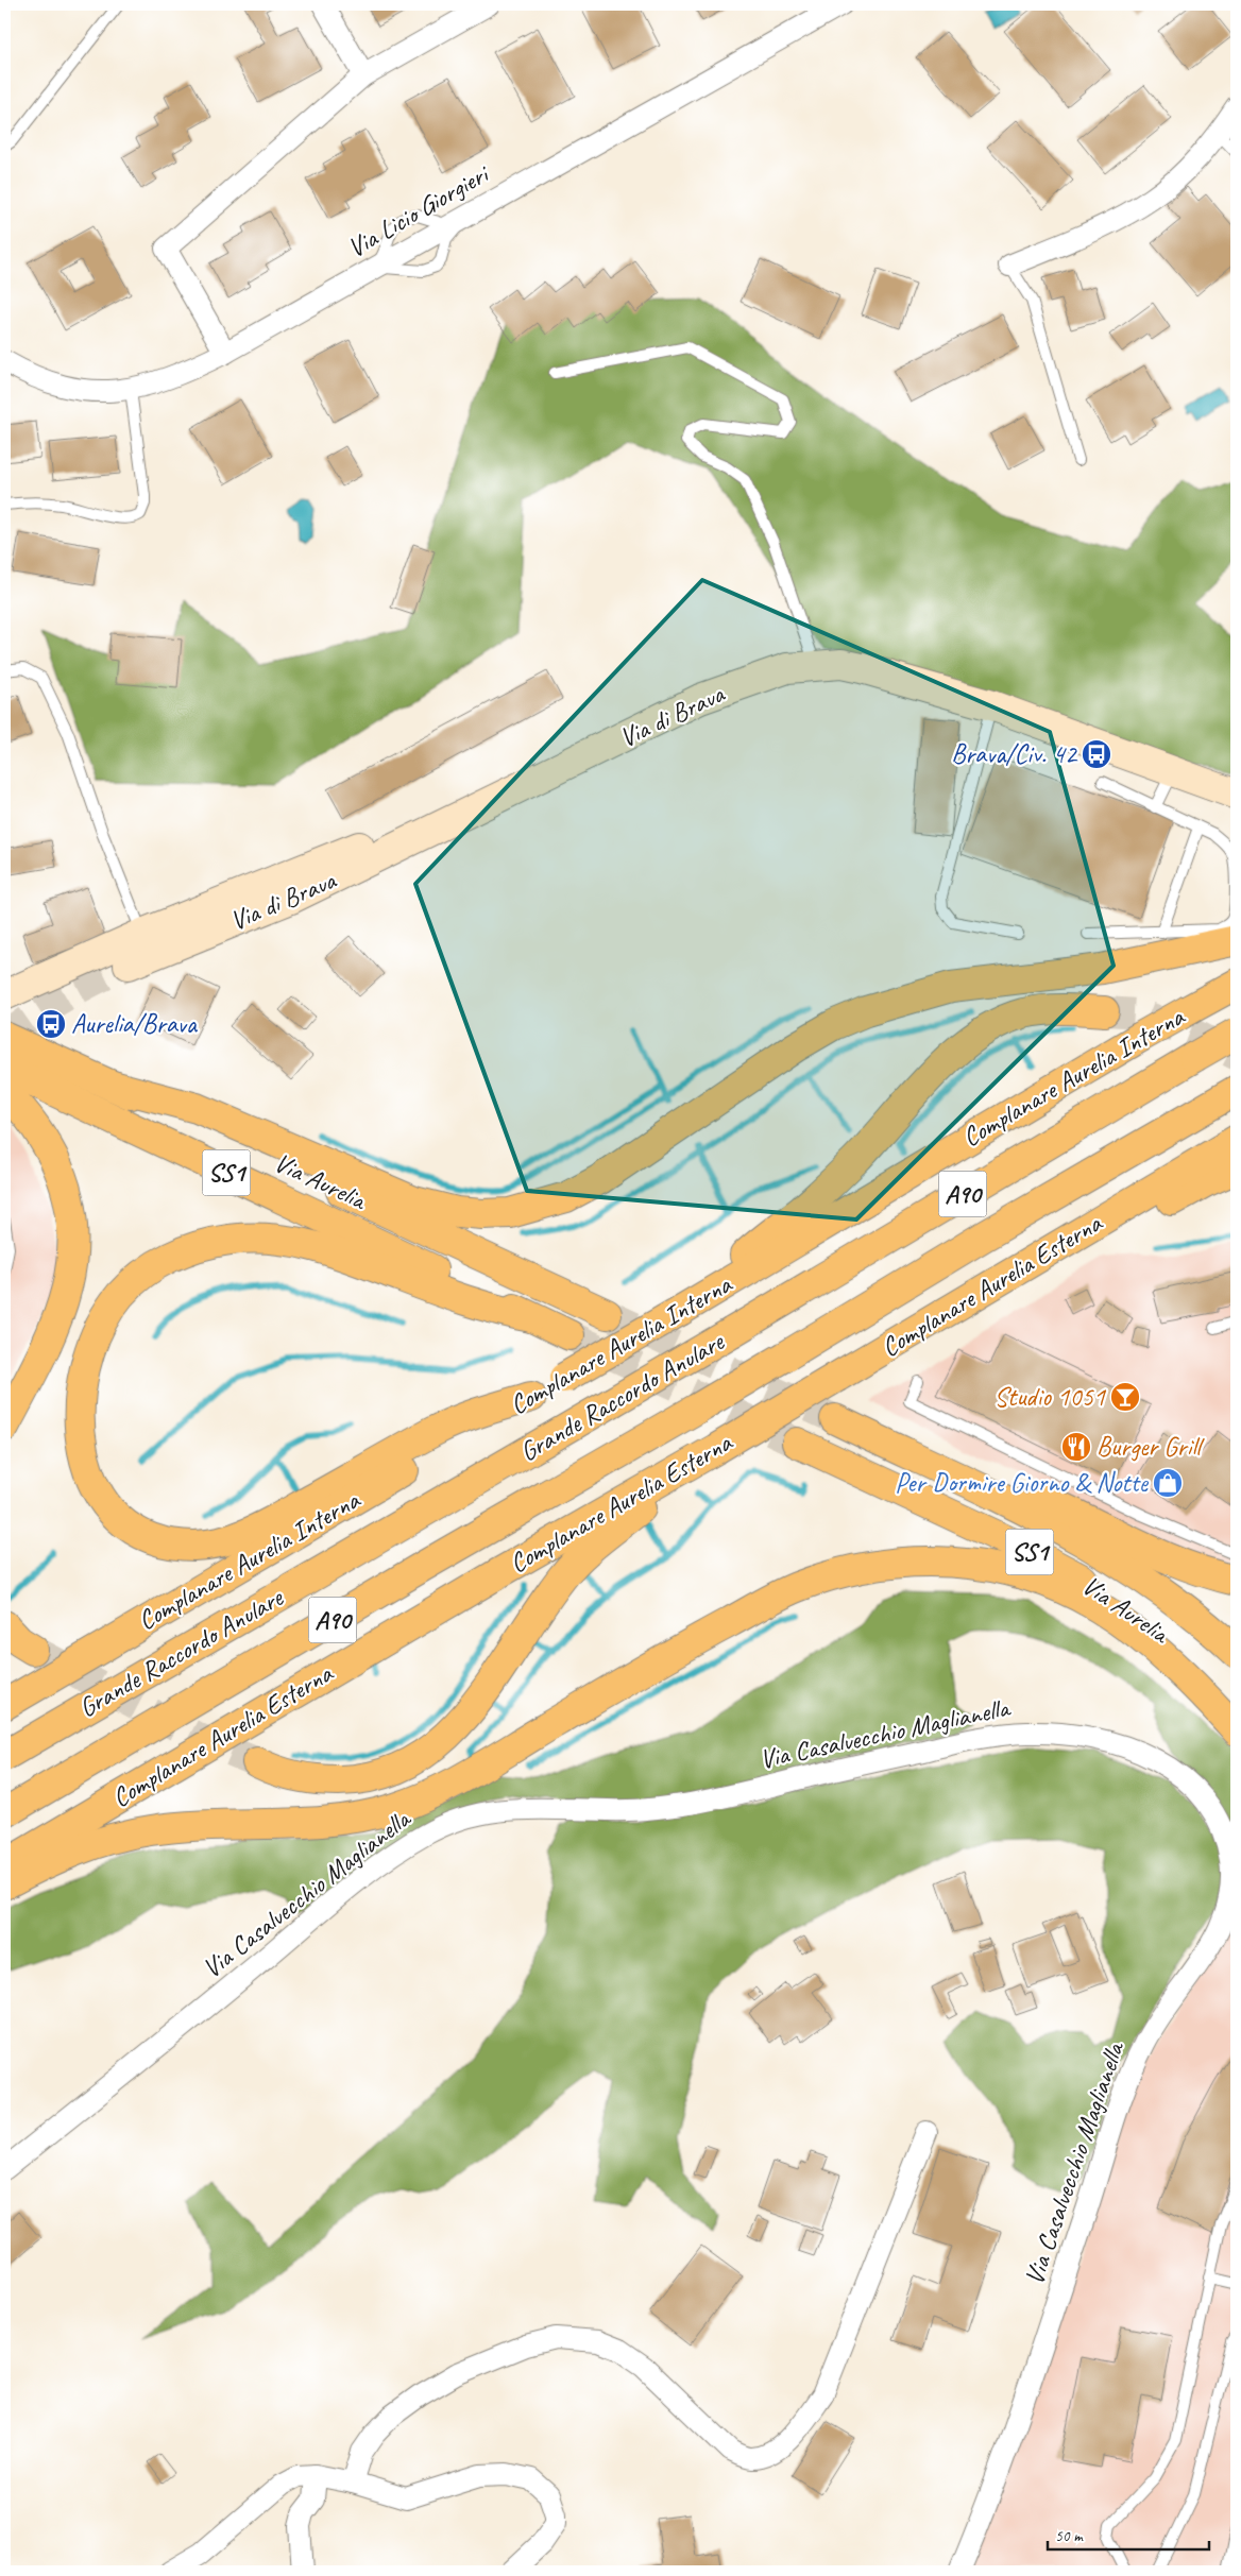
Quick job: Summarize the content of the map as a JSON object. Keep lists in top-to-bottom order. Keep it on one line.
{"streets":{"highway":["Complanare Aurelia Interna","SS1","Via Aurelia","A90","Complanare Aurelia Esterna","Grande Raccordo Anulare"],"street":["Via Licio Giorgieri","Via di Brava","Via Casalvecchio Maglianella"]},"places":{"bus stop":["Brava/Civ. 42","Aurelia/Brava"],"bar":["Studio 1051"],"restaurant":["Burger Grill"],"shop":["Per Dormire Giorno & Notte"]},"scale_bar":"50 m"}
